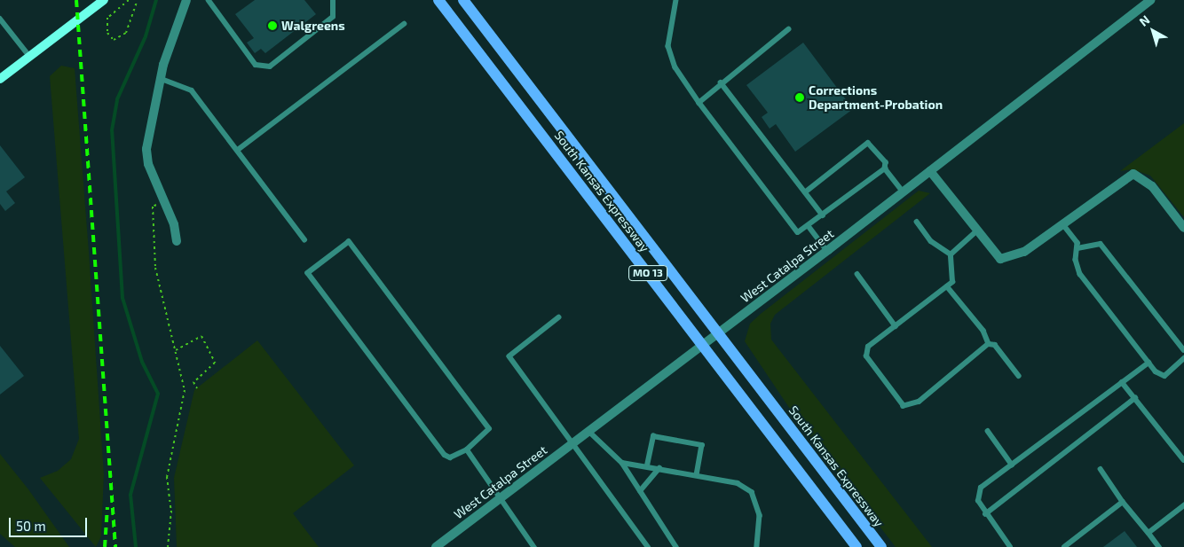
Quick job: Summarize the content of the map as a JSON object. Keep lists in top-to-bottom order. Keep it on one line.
{"streets":{"main road":["South Kansas Expressway","MO 13"],"street":["West Catalpa Street"]},"crossings":[["South Kansas Expressway","West Catalpa Street"]],"places":["Walgreens","Corrections Department-Probation"],"scale_bar":"50 m","north":"top left"}
